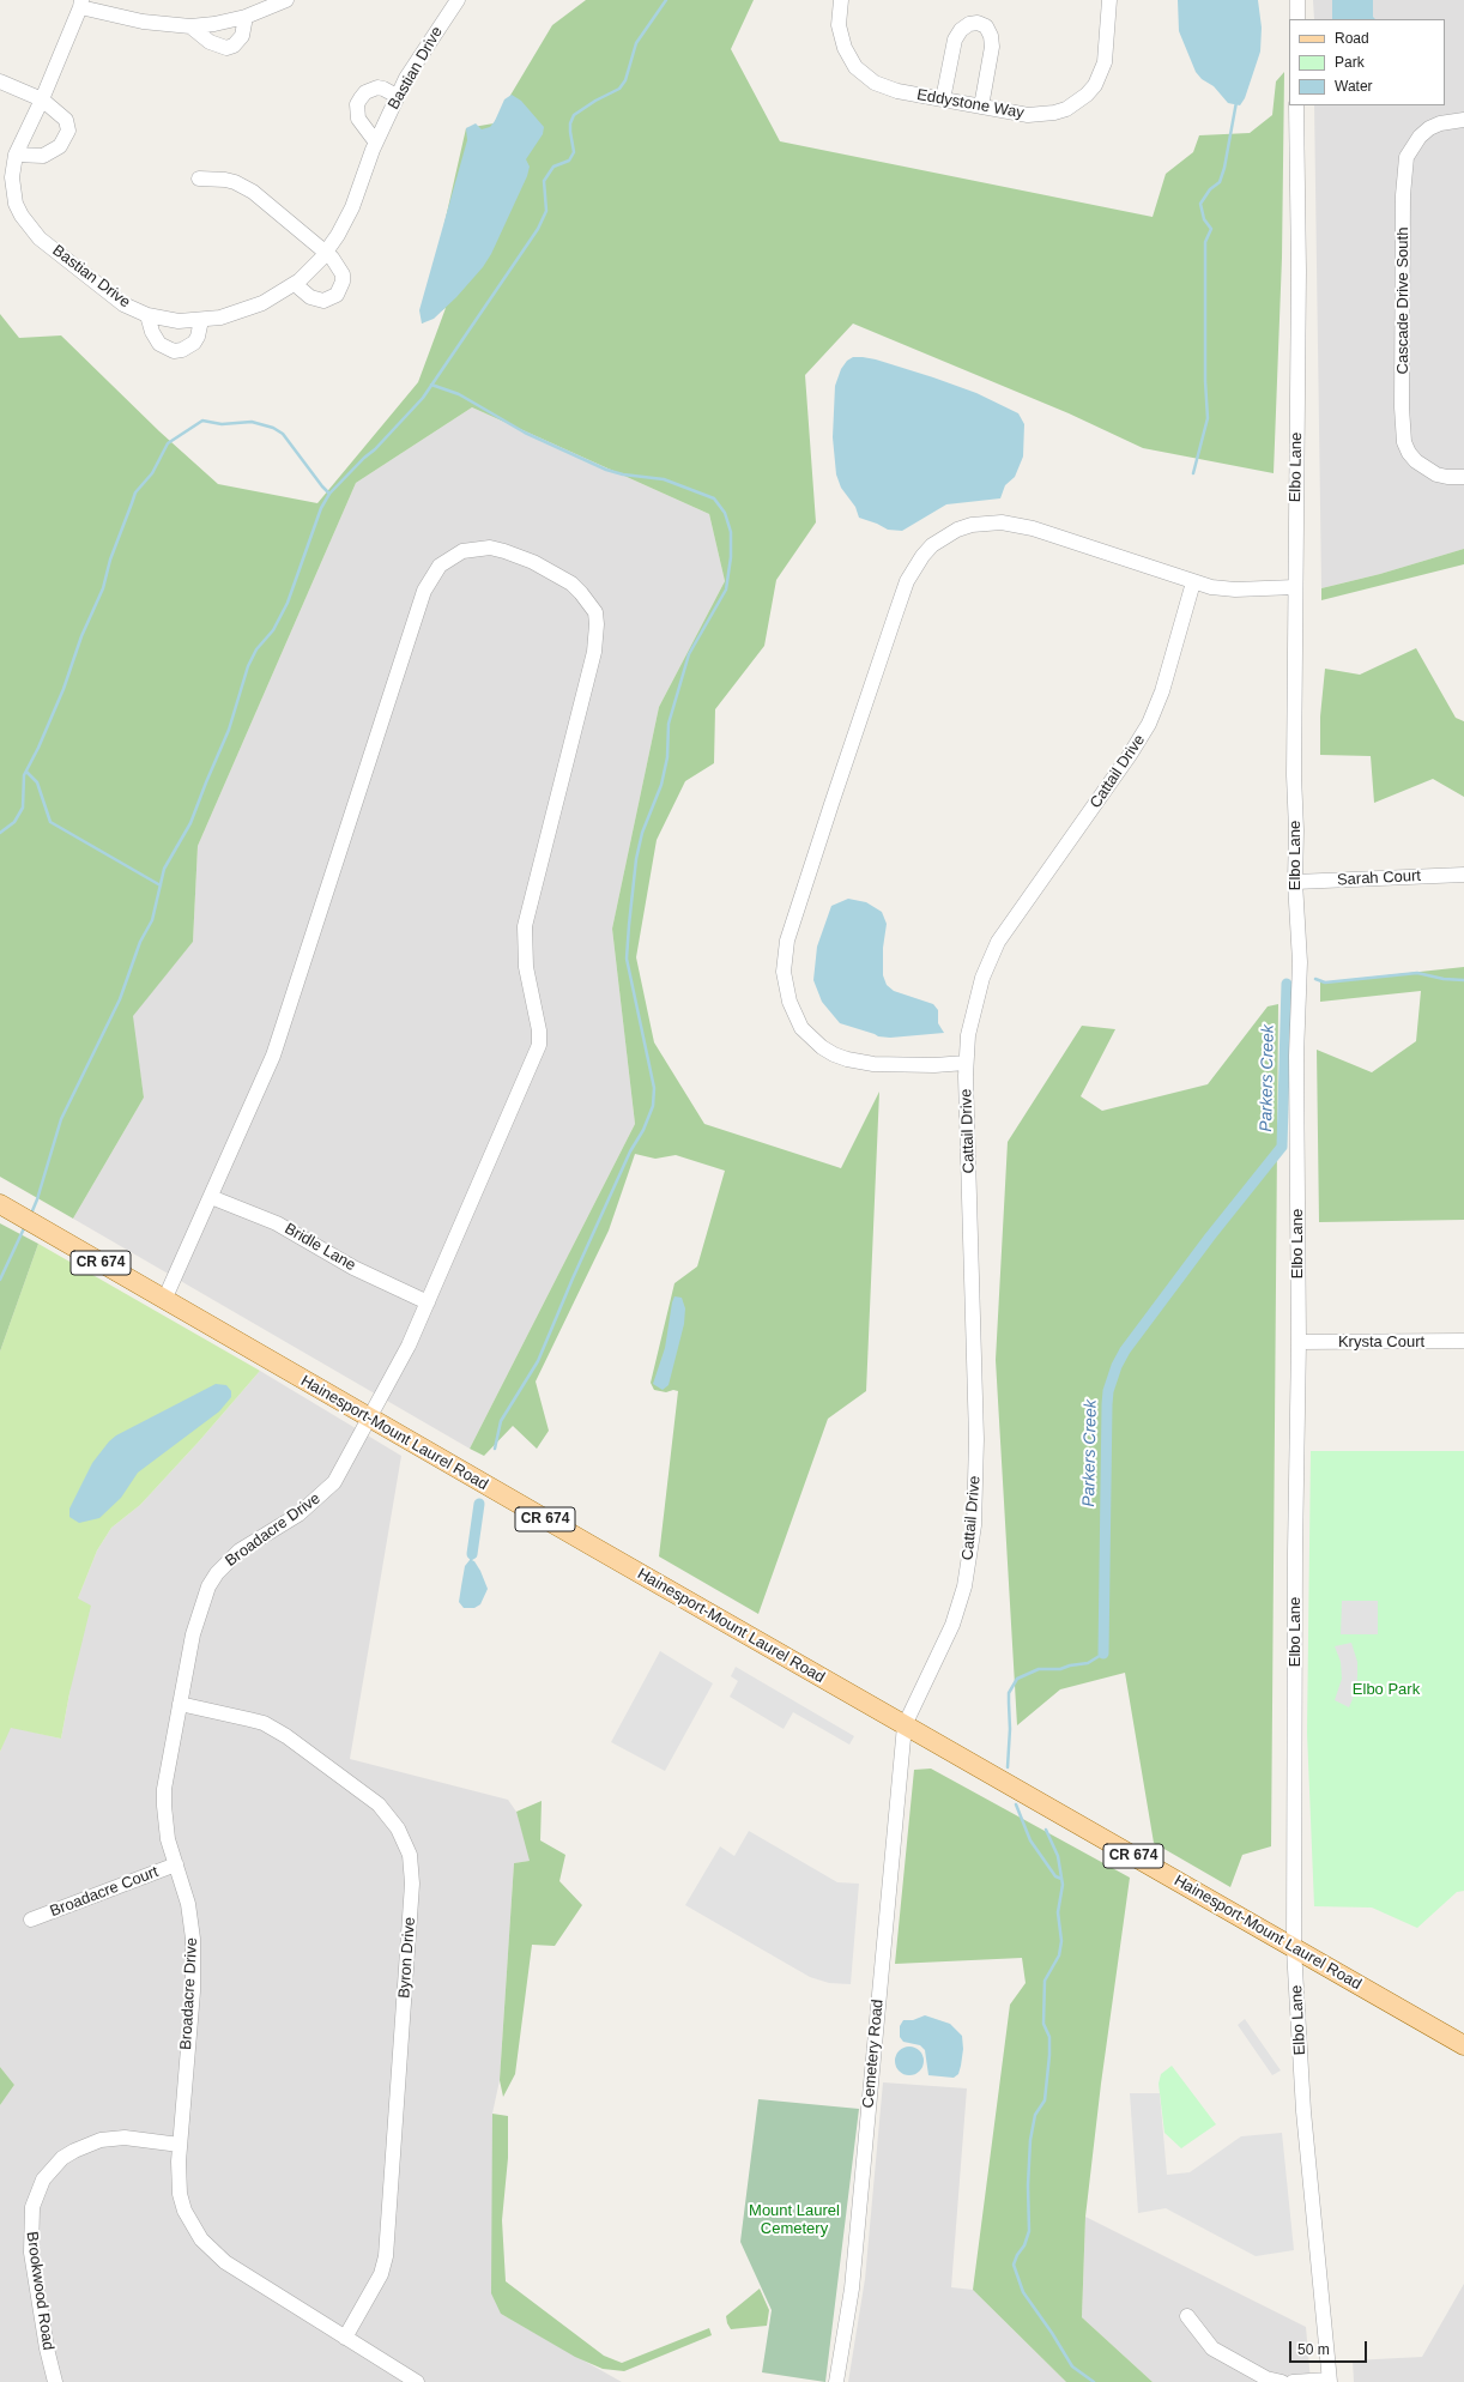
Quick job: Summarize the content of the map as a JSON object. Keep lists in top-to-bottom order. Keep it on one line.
{"streets":{"main road":["CR 674","Hainesport-Mount Laurel Road"],"street":["Bastian Drive","Eddystone Way","Cascade Drive South","Elbo Lane","Cattail Drive","Sarah Court","Bridle Lane","Krysta Court","Broadacre Drive","Broadacre Court","Byron Drive","Cemetery Road","Brookwood Road"]},"crossings":[["Elbo Lane","Sarah Court"],["Elbo Lane","Krysta Court"],["Elbo Lane","Hainesport-Mount Laurel Road"],["Cattail Drive","Hainesport-Mount Laurel Road"],["Cattail Drive","Cemetery Road"],["Bridle Lane","Broadacre Drive"],["Hainesport-Mount Laurel Road","Broadacre Drive"],["Hainesport-Mount Laurel Road","Cemetery Road"],["Broadacre Drive","Broadacre Court"],["Broadacre Drive","Byron Drive"],["Broadacre Drive","Brookwood Road"]],"water":["Parkers Creek"],"parks":["Elbo Park","Mount Laurel Cemetery"],"legend":["Road","Park","Water"],"scale_bar":"50 m"}
